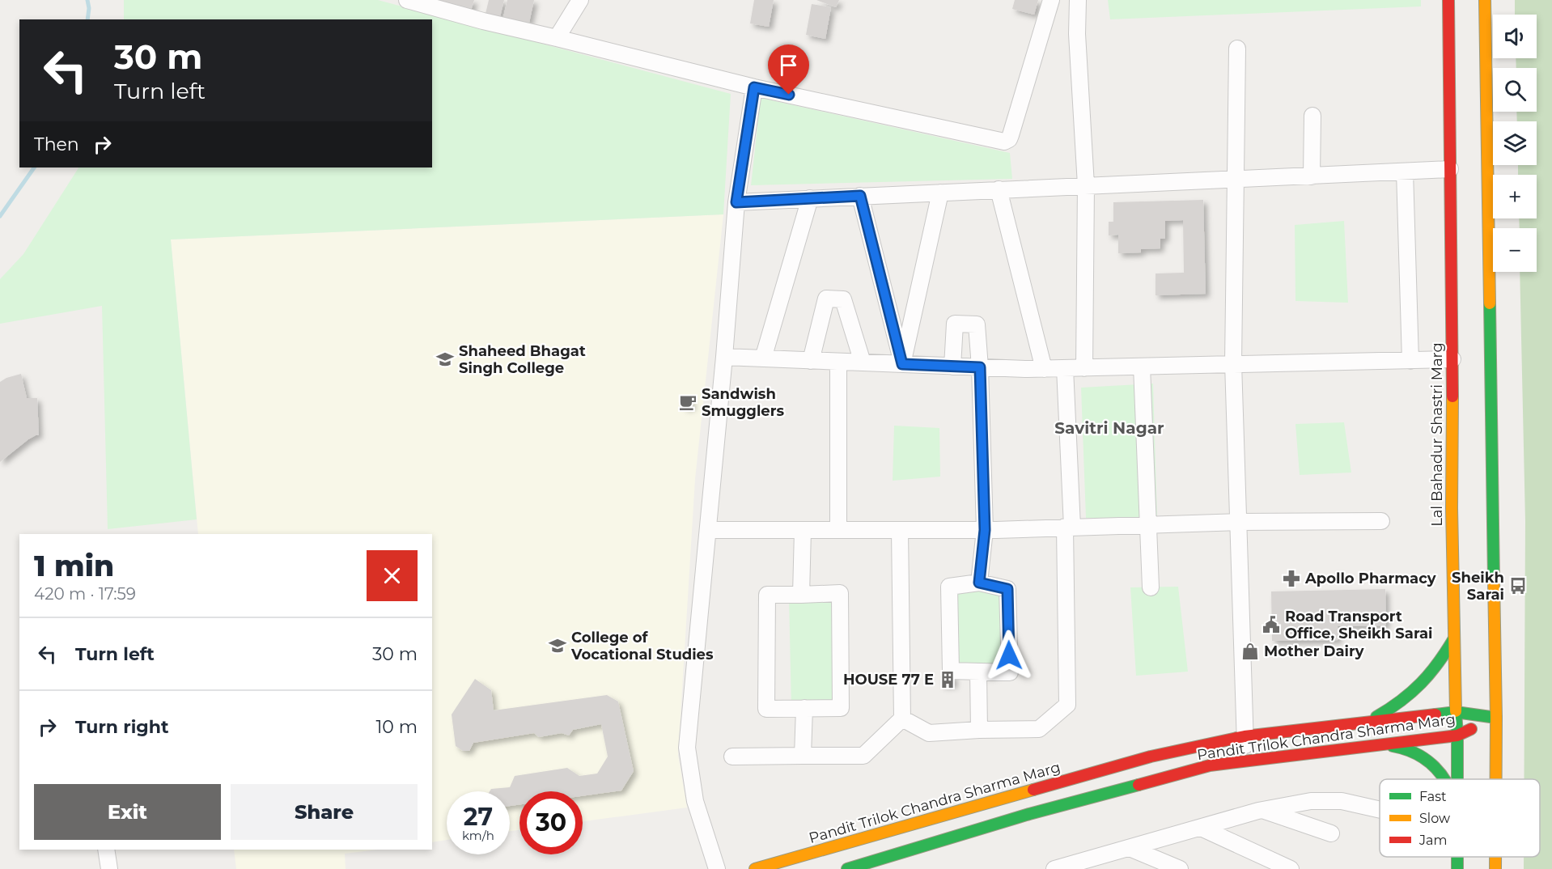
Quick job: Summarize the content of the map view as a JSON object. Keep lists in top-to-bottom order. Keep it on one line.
{"streets":{"main road":["Lal Bahadur Shastri Marg","Pandit Trilok Chandra Sharma Marg"]},"crossings":[["Lal Bahadur Shastri Marg","Pandit Trilok Chandra Sharma Marg"]],"districts":["Savitri Nagar"],"places":{"school or university":["Shaheed Bhagat Singh College","College of Vocational Studies"],"cafe":["Sandwish Smugglers"],"pharmacy":["Apollo Pharmacy"],"bus stop":["Sheikh Sarai"],"public building":["Road Transport Office, Sheikh Sarai"],"shop":["Mother Dairy"],"building":["HOUSE 77 E"]},"legend":["Fast","Slow","Jam"],"page":{"map_buttons":["+","−"],"turn":["30 m","Turn left"],"then":"Then","heading":["1 min","420 m · 17:59"],"list":[{"name":"Turn left","value":"30 m"},{"name":"Turn right","value":"10 m"}],"buttons":["Exit","Share"],"speed":"27 km/h","limit":"30"}}
